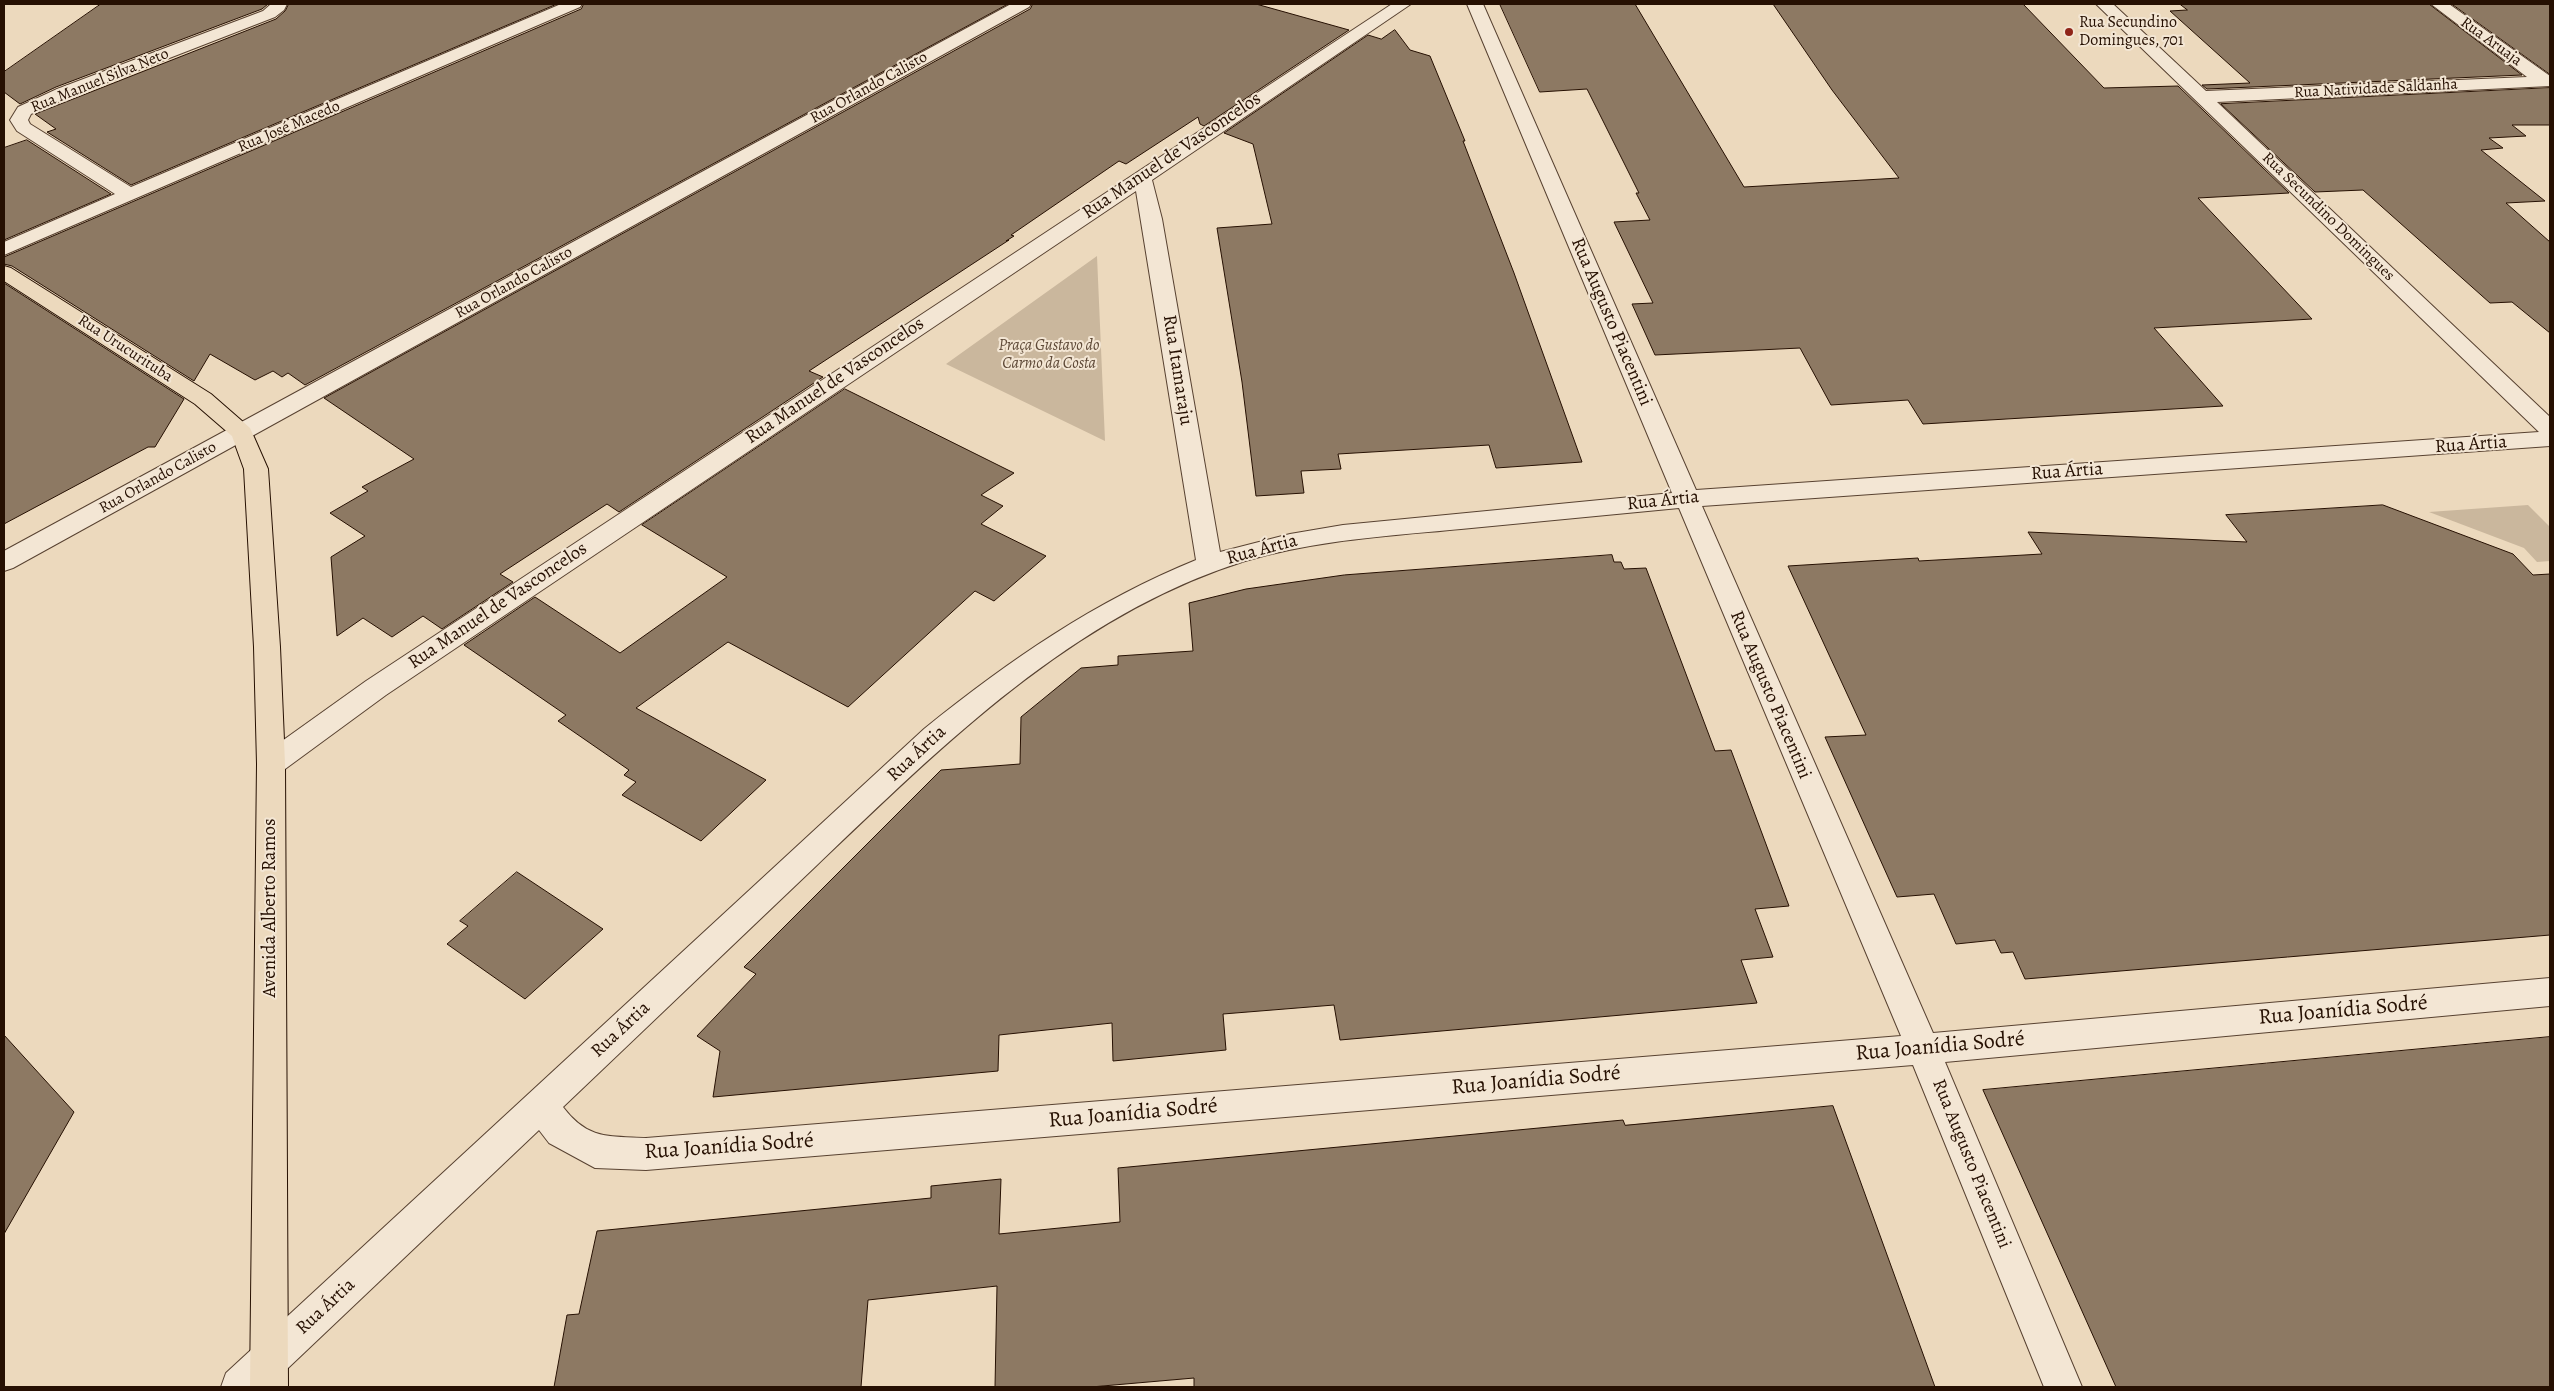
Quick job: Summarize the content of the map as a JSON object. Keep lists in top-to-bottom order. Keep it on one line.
{"streets":{"main road":["Rua Urucurituba","Avenida Alberto Ramos"],"street":["Rua Aruaja","Rua Manuel Silva Neto","Rua Orlando Calisto","Rua Natividade Saldanha","Rua José Macedo","Rua Manuel de Vasconcelos","Rua Secundino Domingues","Rua Augusto Piacentini","Rua Itamaraju","Rua Ártia","Rua Joanídia Sodré"]},"crossings":[["Rua Aruaja","Rua Natividade Saldanha"],["Rua Manuel Silva Neto","Rua José Macedo"],["Rua Orlando Calisto","Rua Urucurituba"],["Rua Orlando Calisto","Avenida Alberto Ramos"],["Rua Natividade Saldanha","Rua Secundino Domingues"],["Rua Manuel de Vasconcelos","Rua Itamaraju"],["Rua Manuel de Vasconcelos","Avenida Alberto Ramos"],["Rua Augusto Piacentini","Rua Ártia"],["Rua Augusto Piacentini","Rua Joanídia Sodré"],["Rua Urucurituba","Avenida Alberto Ramos"],["Rua Itamaraju","Rua Ártia"],["Rua Ártia","Avenida Alberto Ramos"],["Rua Ártia","Rua Joanídia Sodré"]],"parks":["Praça Gustavo do Carmo da Costa"],"places":["Rua Secundino Domingues, 701"]}
